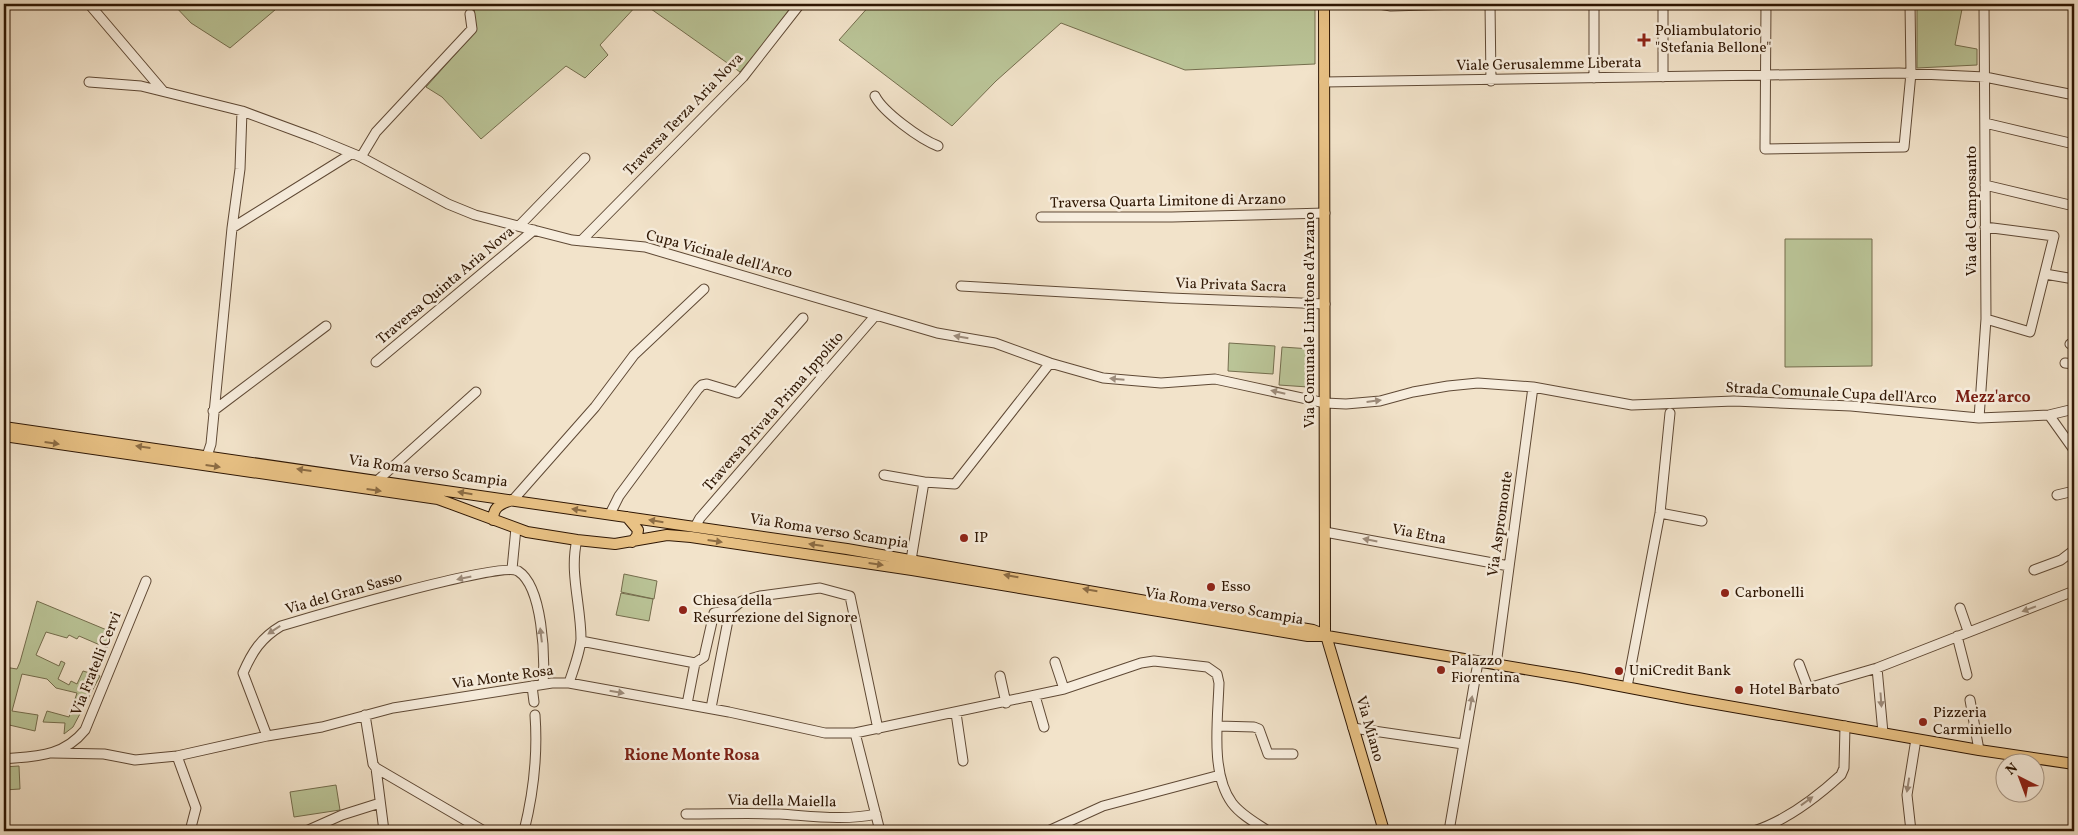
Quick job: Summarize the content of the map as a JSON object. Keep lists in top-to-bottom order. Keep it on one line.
{"streets":{"main road":["Via Comunale Limitone d'Arzano","Via Roma verso Scampia","Via Miano"],"street":["Viale Gerusalemme Liberata","Traversa Terza Aria Nova","Traversa Quarta Limitone di Arzano","Via del Camposanto","Cupa Vicinale dell'Arco","Traversa Quinta Aria Nova","Via Privata Sacra","Strada Comunale Cupa dell'Arco","Traversa Privata Prima Ippolito","Via Aspromonte","Via Etna","Via del Gran Sasso","Via Fratelli Cervi","Via Monte Rosa","Via della Maiella"]},"crossings":[["Viale Gerusalemme Liberata","Via del Camposanto"],["Viale Gerusalemme Liberata","Via Comunale Limitone d'Arzano"],["Traversa Terza Aria Nova","Cupa Vicinale dell'Arco"],["Traversa Quarta Limitone di Arzano","Via Comunale Limitone d'Arzano"],["Via del Camposanto","Strada Comunale Cupa dell'Arco"],["Cupa Vicinale dell'Arco","Traversa Quinta Aria Nova"],["Cupa Vicinale dell'Arco","Via Comunale Limitone d'Arzano"],["Cupa Vicinale dell'Arco","Strada Comunale Cupa dell'Arco"],["Cupa Vicinale dell'Arco","Traversa Privata Prima Ippolito"],["Via Privata Sacra","Via Comunale Limitone d'Arzano"],["Via Comunale Limitone d'Arzano","Strada Comunale Cupa dell'Arco"],["Via Comunale Limitone d'Arzano","Via Roma verso Scampia"],["Via Comunale Limitone d'Arzano","Via Etna"],["Via Comunale Limitone d'Arzano","Via Miano"],["Strada Comunale Cupa dell'Arco","Via Aspromonte"],["Traversa Privata Prima Ippolito","Via Roma verso Scampia"],["Via Roma verso Scampia","Via Miano"],["Via Aspromonte","Via Etna"],["Via del Gran Sasso","Via Monte Rosa"],["Via Fratelli Cervi","Via Monte Rosa"]],"one_way":["Cupa Vicinale dell'Arco","Via Etna","Via del Gran Sasso"],"districts":["Mezz'arco","Rione Monte Rosa"],"places":{"health":["Poliambulatorio \"Stefania Bellone\""],"other":["IP","Esso","Carbonelli","Chiesa della Resurrezione del Signore","Palazzo Fiorentina","UniCredit Bank","Hotel Barbato","Pizzeria Carminiello"]},"north":"top left"}
